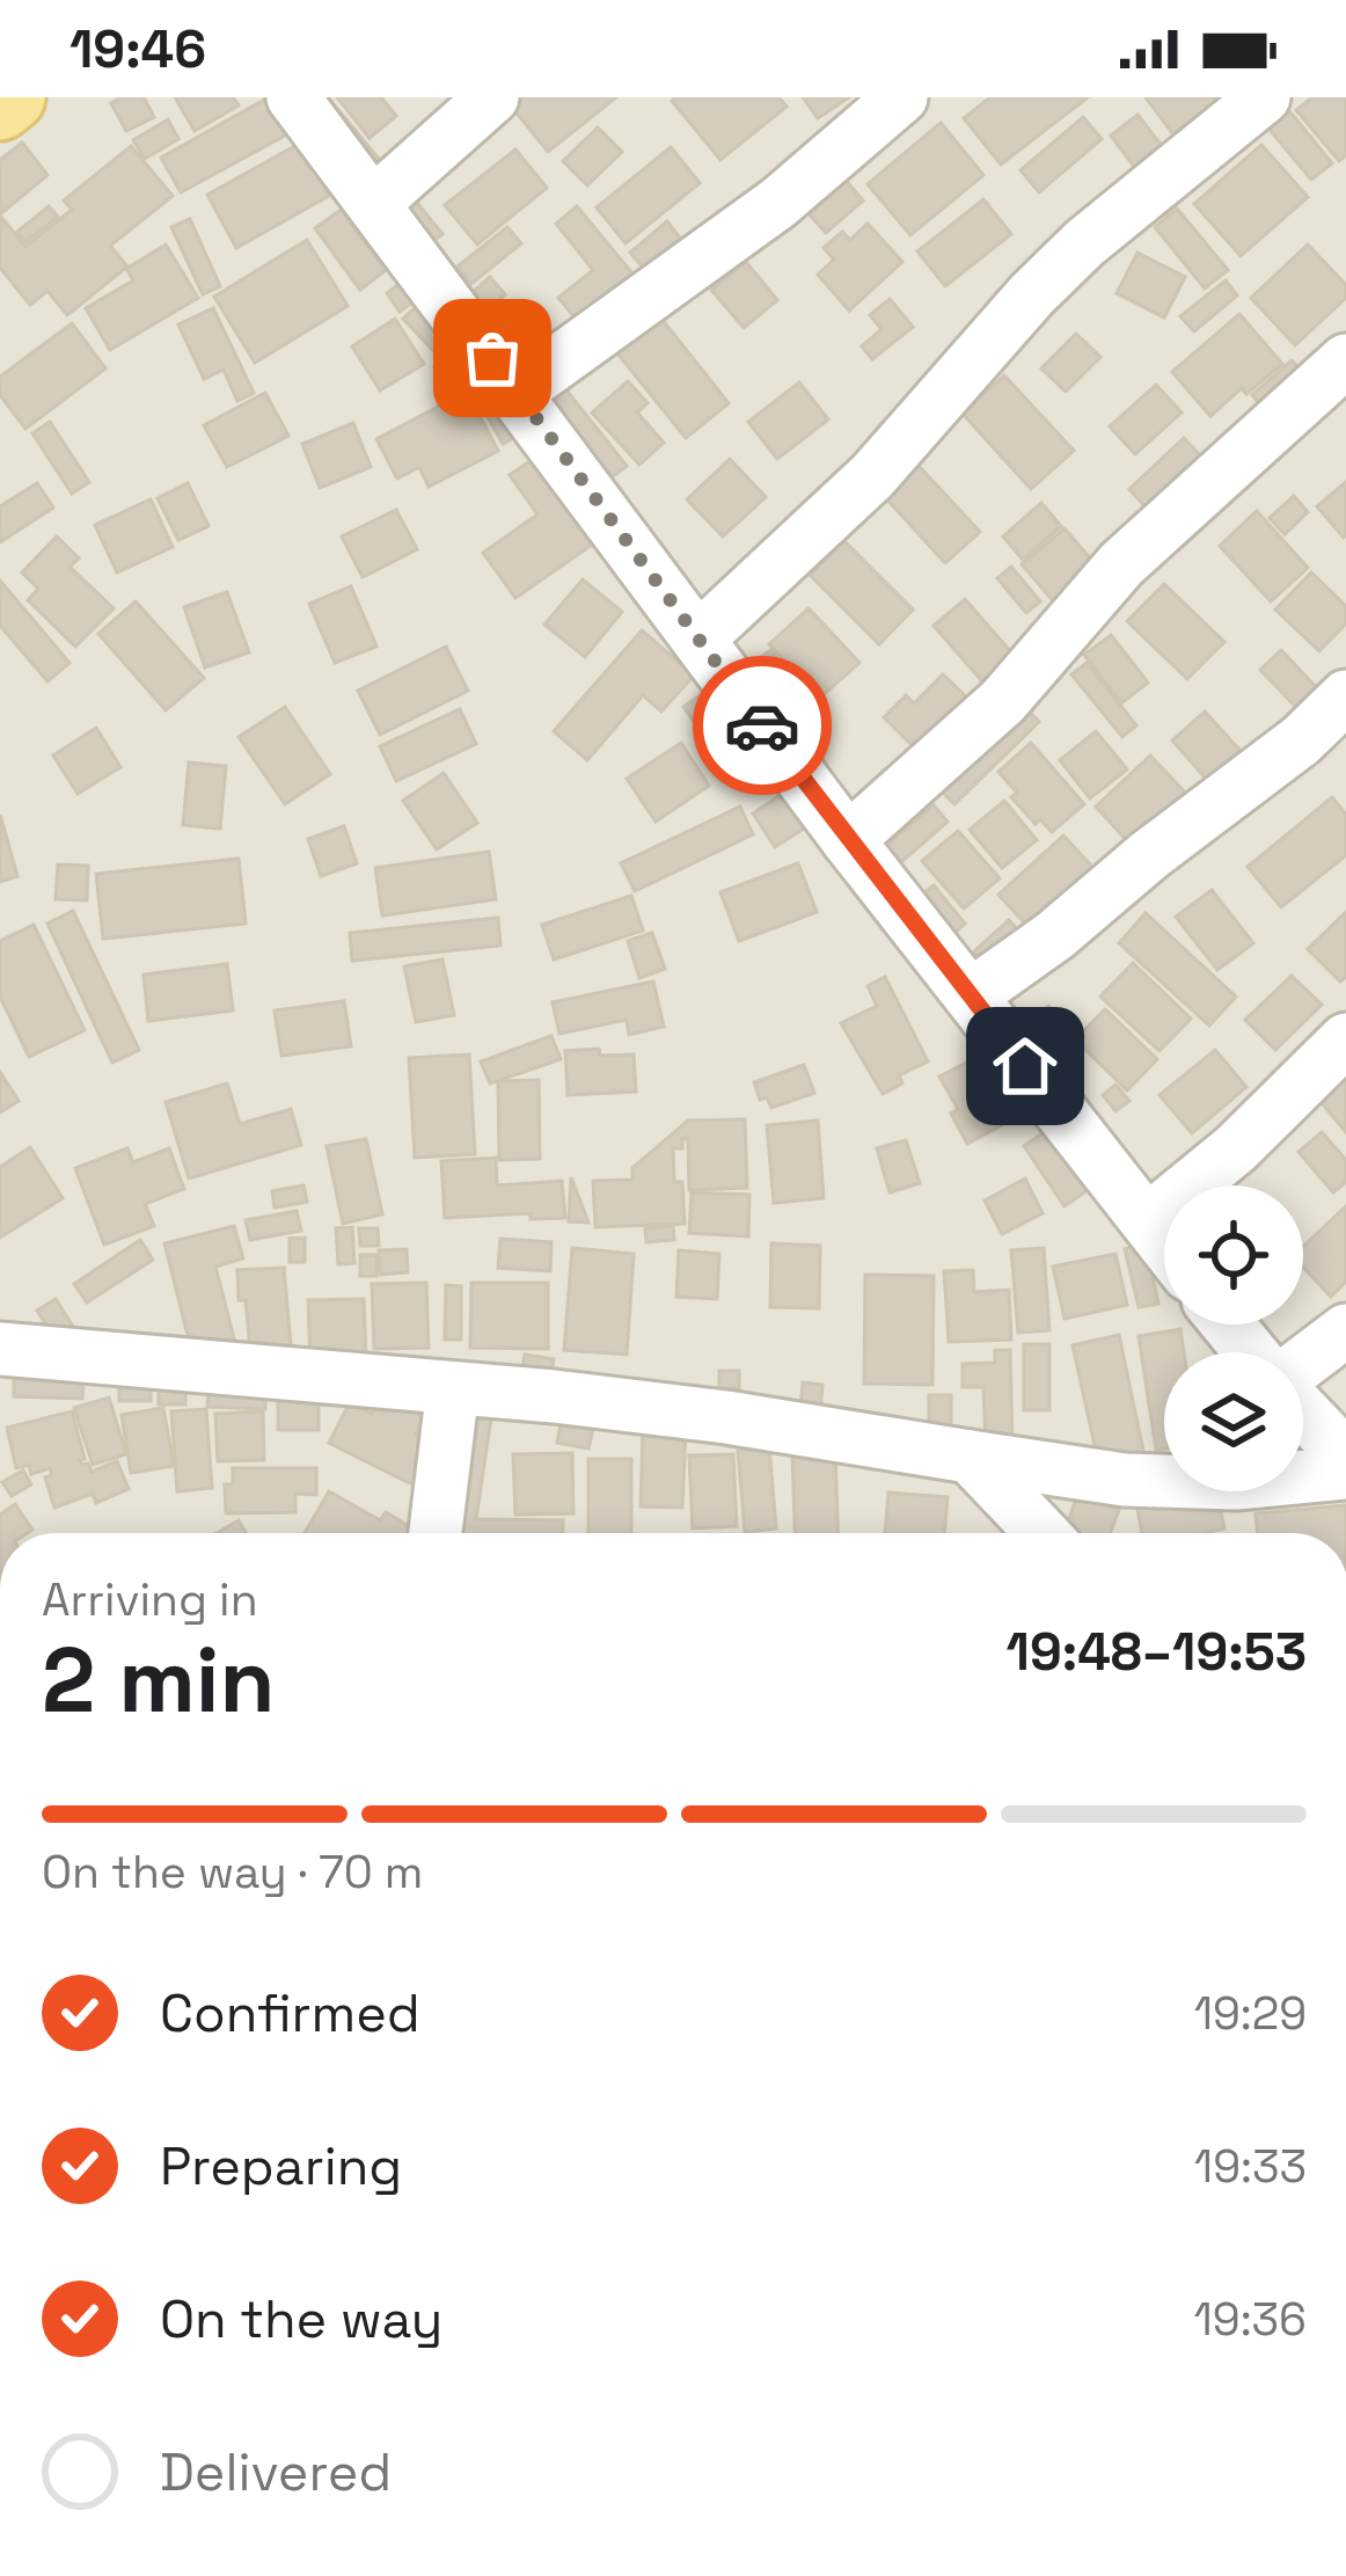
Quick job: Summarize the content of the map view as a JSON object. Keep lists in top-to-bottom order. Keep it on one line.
{"page":{"status":"19:46","heading":["2 min","Arriving in","19:48–19:53"],"bar":"On the way · 70 m","list":[["Confirmed","19:29"],["Preparing","19:33"],["On the way","19:36"],"Delivered"]}}
